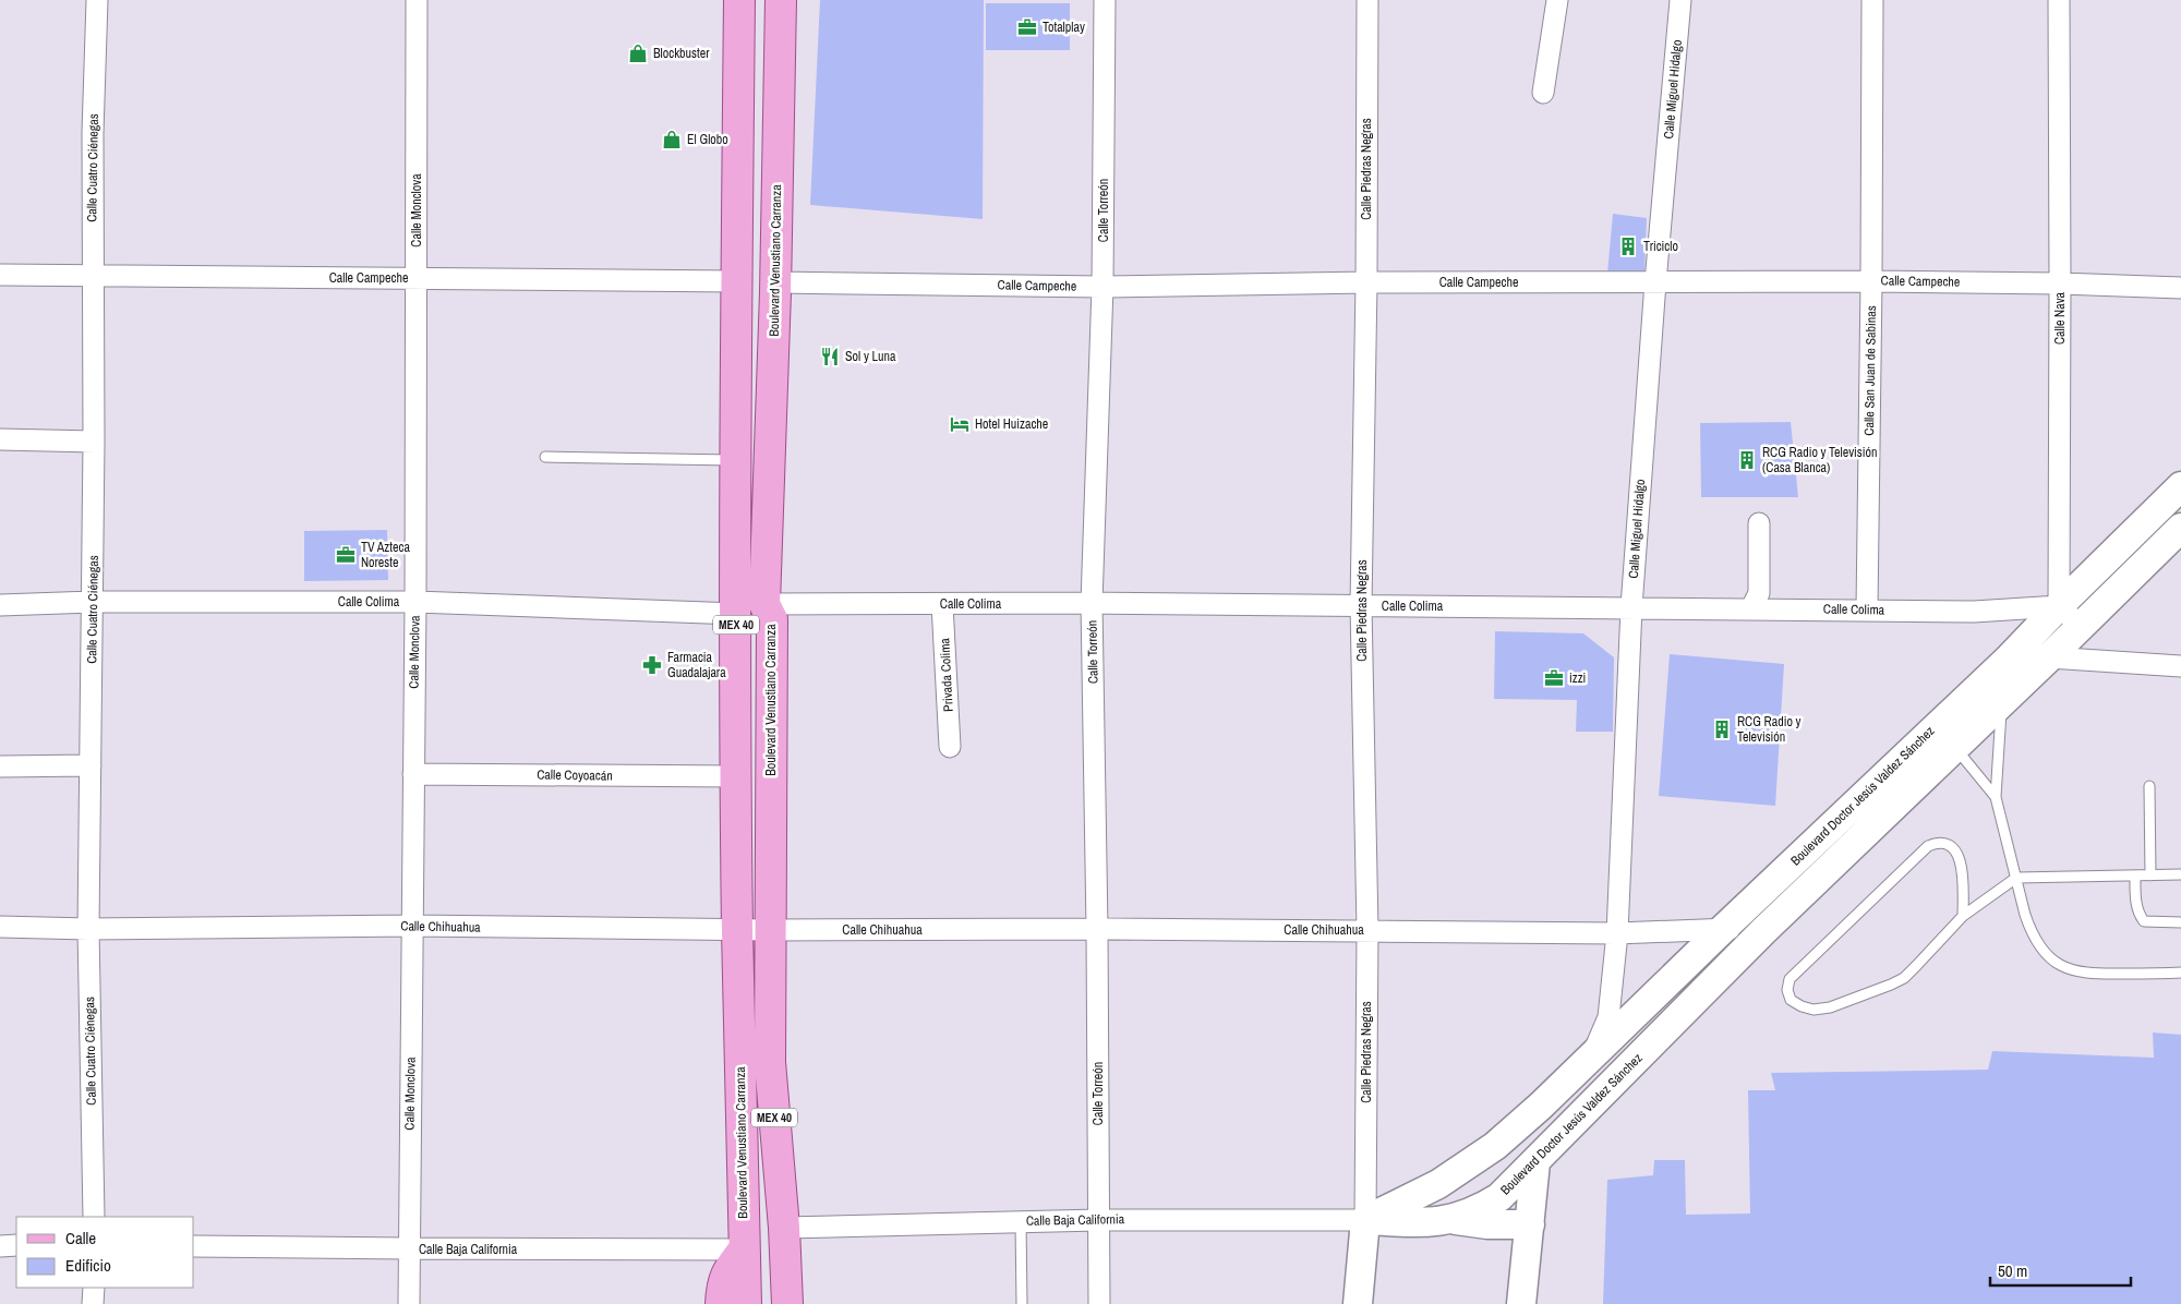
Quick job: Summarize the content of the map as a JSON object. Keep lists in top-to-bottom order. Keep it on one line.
{"streets":{"main road":["Boulevard Venustiano Carranza","MEX 40","Boulevard Doctor Jesús Valdez Sánchez"],"street":["Calle Miguel Hidalgo","Calle Cuatro Ciénegas","Calle Piedras Negras","Calle Monclova","Calle Torreón","Calle Campeche","Calle Nava","Calle San Juan de Sabinas","Calle Colima","Privada Colima","Calle Coyoacán","Calle Chihuahua","Calle Baja California"]},"crossings":[["Calle Miguel Hidalgo","Calle Campeche"],["Calle Miguel Hidalgo","Calle Colima"],["Calle Miguel Hidalgo","Boulevard Doctor Jesús Valdez Sánchez"],["Calle Miguel Hidalgo","Calle Chihuahua"],["Calle Cuatro Ciénegas","Calle Campeche"],["Calle Cuatro Ciénegas","Calle Colima"],["Calle Cuatro Ciénegas","Calle Chihuahua"],["Calle Piedras Negras","Calle Campeche"],["Calle Piedras Negras","Calle Colima"],["Calle Piedras Negras","Boulevard Doctor Jesús Valdez Sánchez"],["Calle Piedras Negras","Calle Chihuahua"],["Calle Piedras Negras","Calle Baja California"],["Calle Monclova","Calle Campeche"],["Calle Monclova","Calle Colima"],["Calle Monclova","Calle Coyoacán"],["Calle Monclova","Calle Chihuahua"],["Calle Monclova","Calle Baja California"],["Calle Torreón","Calle Campeche"],["Calle Torreón","Calle Colima"],["Calle Torreón","Calle Chihuahua"],["Calle Torreón","Calle Baja California"],["Boulevard Venustiano Carranza","Calle Campeche"],["Boulevard Venustiano Carranza","Calle Colima"],["Boulevard Venustiano Carranza","Calle Coyoacán"],["Boulevard Venustiano Carranza","Calle Chihuahua"],["Boulevard Venustiano Carranza","Calle Baja California"],["Calle Campeche","Calle Nava"],["Calle Campeche","Calle San Juan de Sabinas"],["Calle Nava","Calle Colima"],["Calle Nava","Boulevard Doctor Jesús Valdez Sánchez"],["Calle San Juan de Sabinas","Calle Colima"],["Calle Colima","Privada Colima"],["Calle Colima","Boulevard Doctor Jesús Valdez Sánchez"],["Boulevard Doctor Jesús Valdez Sánchez","Calle Chihuahua"],["Boulevard Doctor Jesús Valdez Sánchez","Calle Baja California"]],"places":{"office":["Totalplay","TV Azteca Noreste","izzi"],"shop":["Blockbuster","El Globo"],"building":["Triciclo","RCG Radio y Televisión (Casa Blanca)","RCG Radio y Televisión"],"restaurant":["Sol y Luna"],"hotel":["Hotel Huizache"],"pharmacy":["Farmacia Guadalajara"]},"legend":["Calle","Edificio"],"scale_bar":"50 m"}
